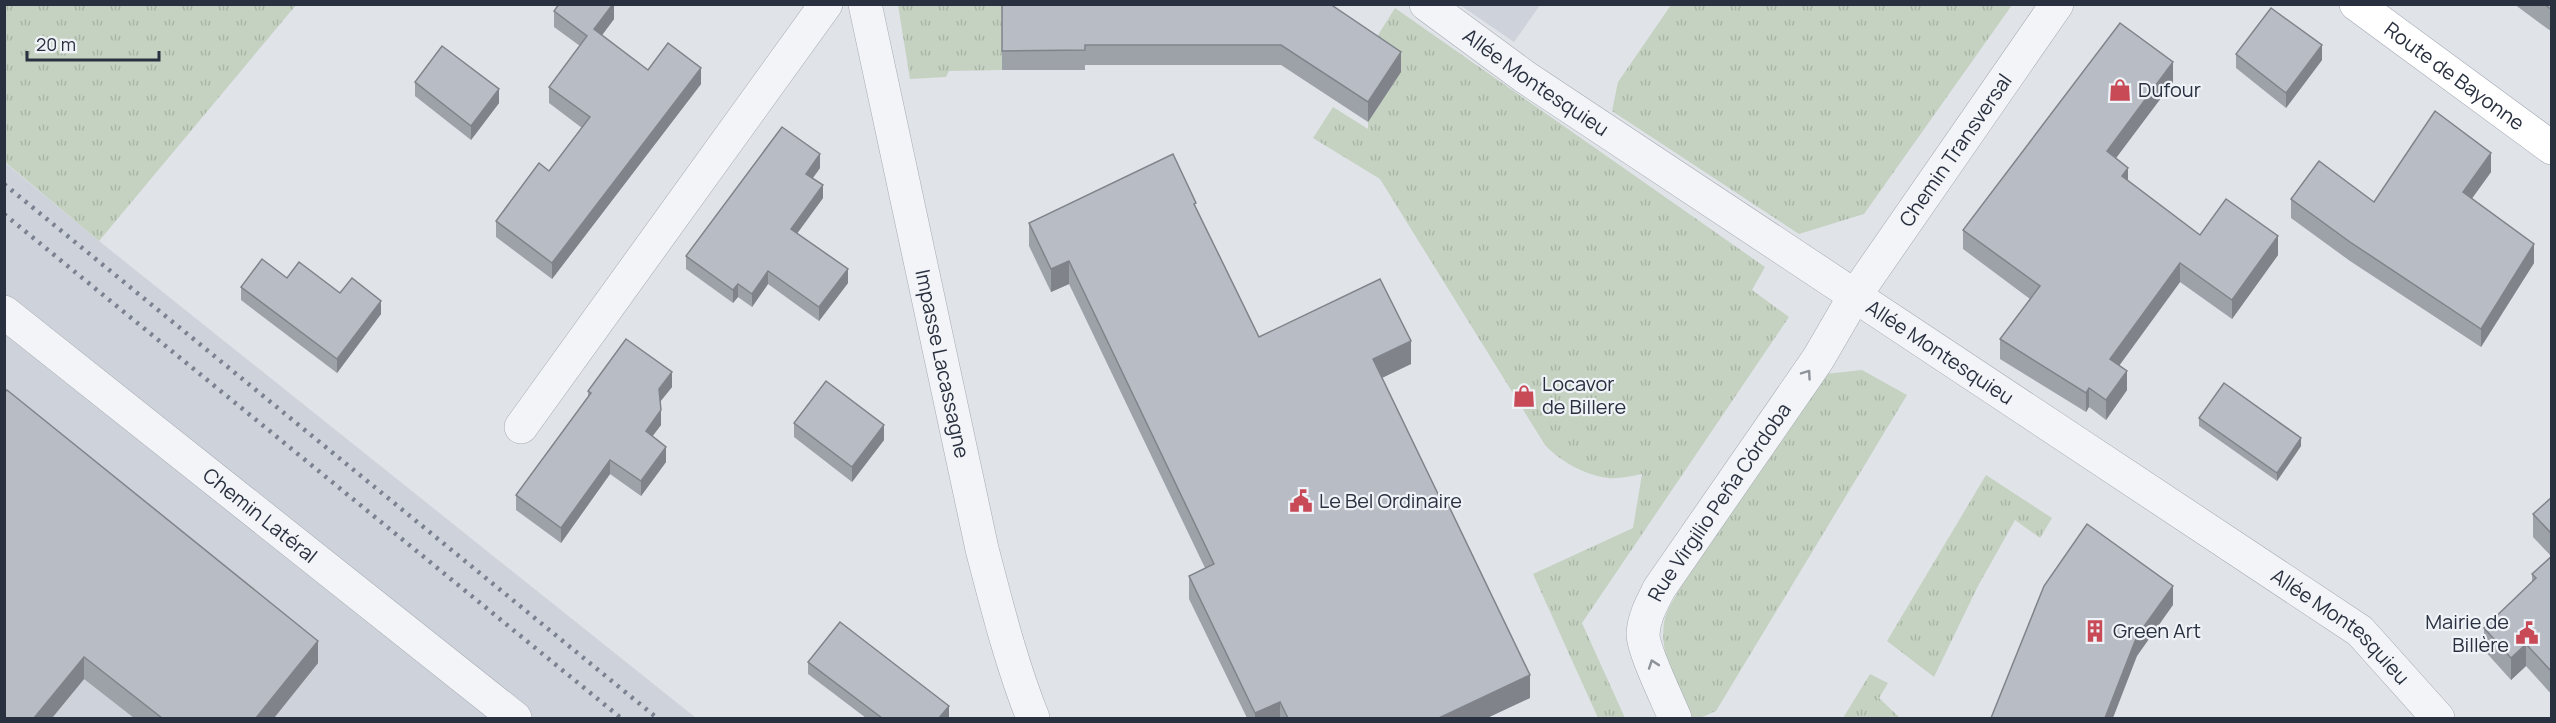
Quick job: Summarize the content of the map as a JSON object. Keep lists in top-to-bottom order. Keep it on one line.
{"streets":{"main road":["Route de Bayonne"],"street":["Allée Montesquieu","Chemin Transversal","Impasse Lacassagne","Rue Virgilio Peña Córdoba","Chemin Latéral"]},"crossings":[["Allée Montesquieu","Chemin Transversal"],["Allée Montesquieu","Rue Virgilio Peña Córdoba"],["Chemin Transversal","Rue Virgilio Peña Córdoba"]],"one_way":["Rue Virgilio Peña Córdoba"],"places":{"shop":["Dufour","Locavor de Billere"],"public building":["Le Bel Ordinaire","Mairie de Billère"],"building":["Green Art"]},"scale_bar":"20 m"}
